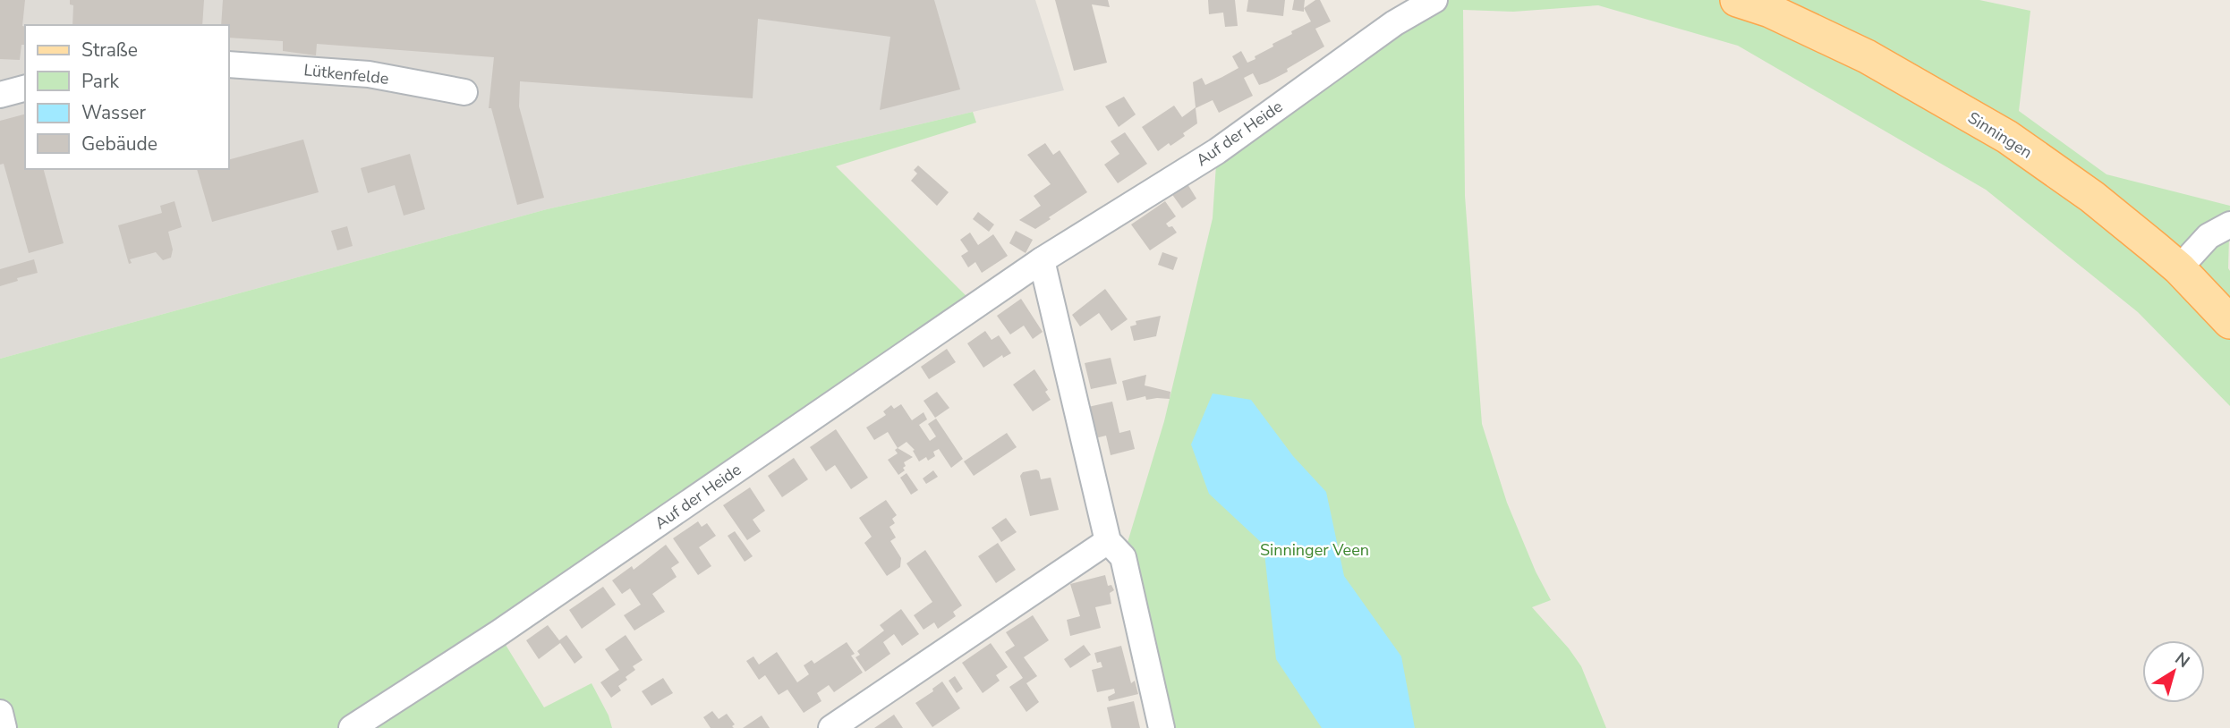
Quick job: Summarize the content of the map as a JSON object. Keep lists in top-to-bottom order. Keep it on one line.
{"streets":{"main road":["Sinningen"],"street":["Lütkenfelde","Auf der Heide"]},"parks":["Sinninger Veen"],"legend":["Straße","Park","Wasser","Gebäude"],"north":"top right"}
